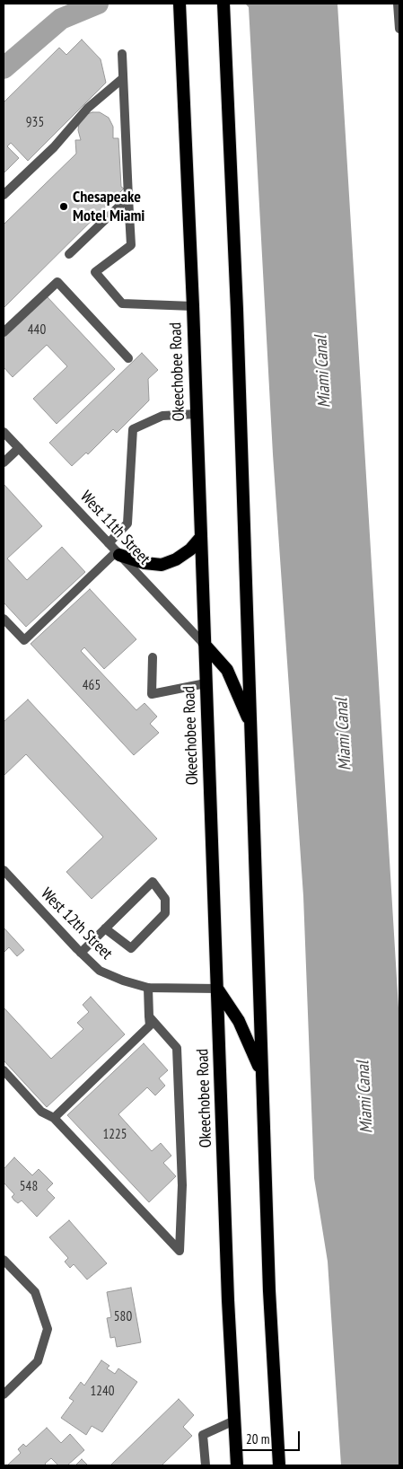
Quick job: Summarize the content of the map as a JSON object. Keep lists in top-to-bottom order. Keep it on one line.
{"streets":{"highway":["Okeechobee Road"],"street":["West 11th Street","West 12th Street"]},"crossings":[["Okeechobee Road","West 11th Street"],["Okeechobee Road","West 12th Street"]],"water":["Miami Canal"],"places":["Chesapeake Motel Miami"],"house_numbers":["935","440","465","1225","548","580","1240"],"scale_bar":"20 m"}
